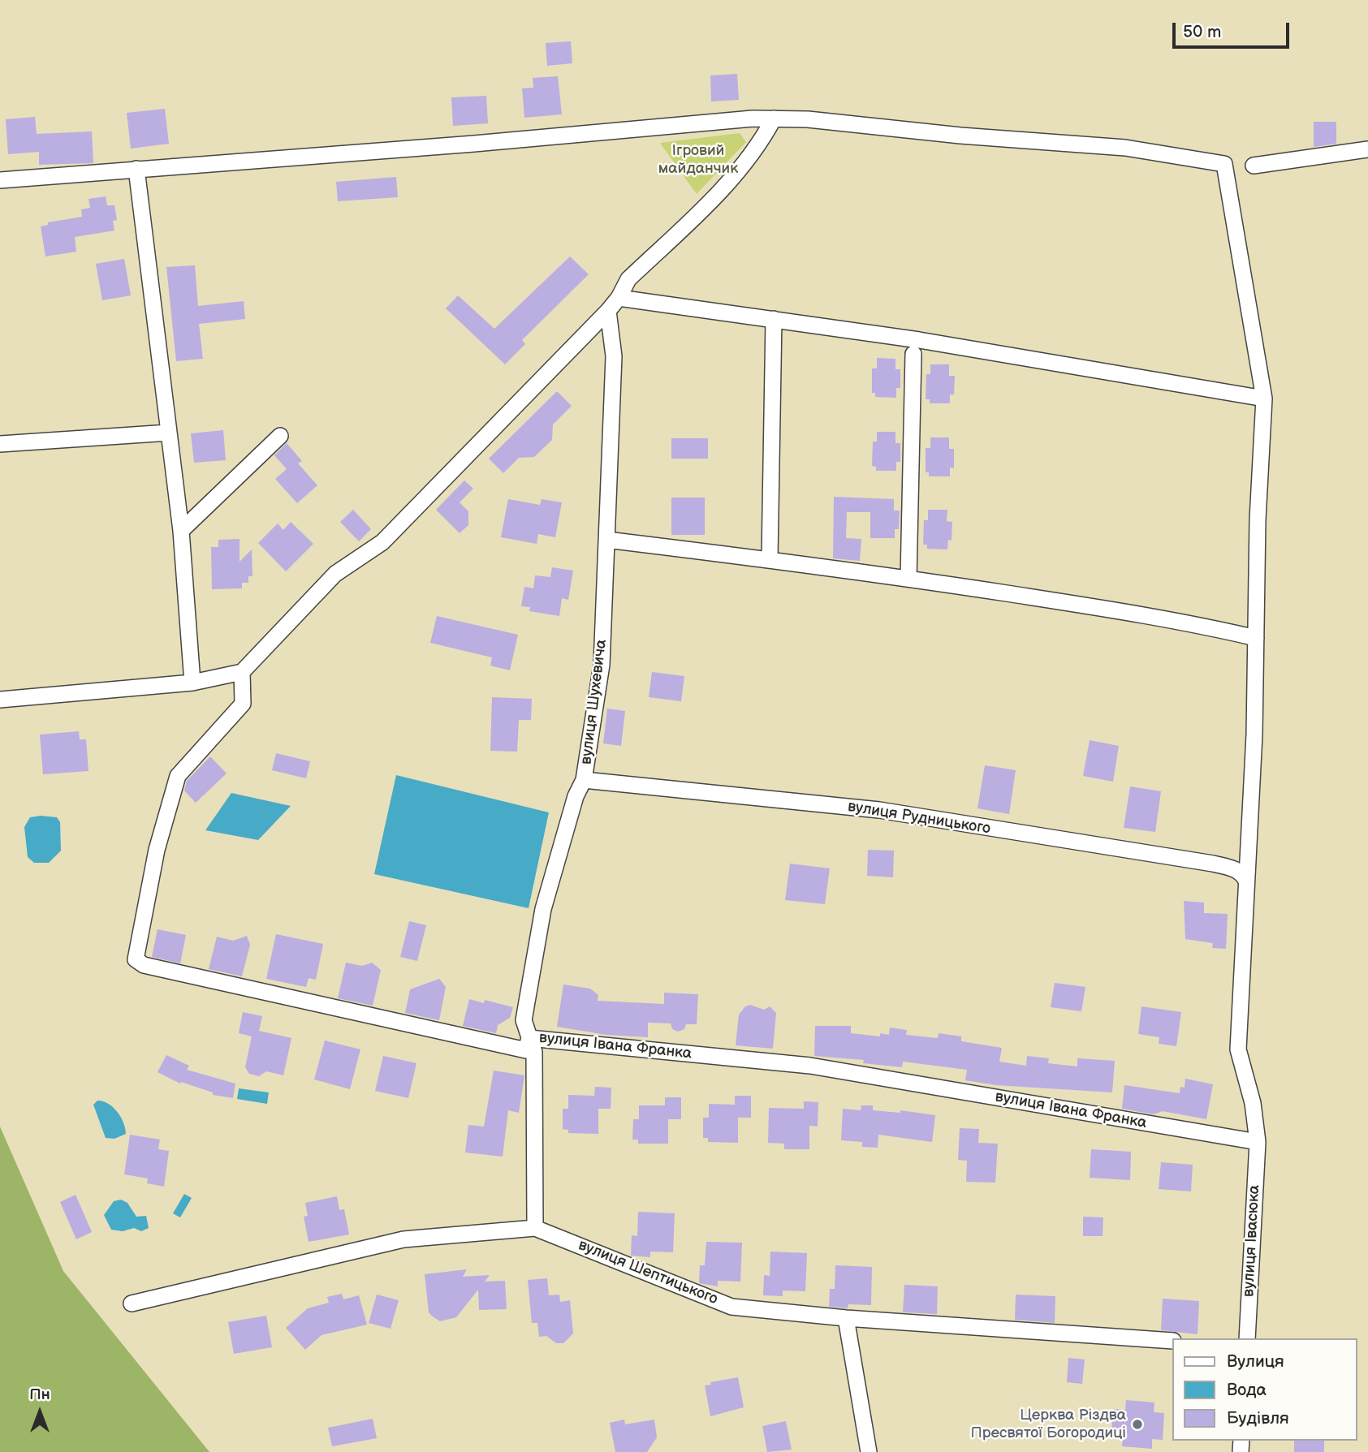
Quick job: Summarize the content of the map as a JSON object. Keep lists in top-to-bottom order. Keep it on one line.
{"streets":{"street":["вулиця Шухевича","вулиця Рудницького","вулиця Івана Франка","вулиця Івасюка","вулиця Шептицького"]},"crossings":[["вулиця Шухевича","вулиця Рудницького"],["вулиця Шухевича","вулиця Івана Франка"],["вулиця Шухевича","вулиця Шептицького"],["вулиця Рудницького","вулиця Івасюка"],["вулиця Івана Франка","вулиця Івасюка"]],"parks":["Ігровий майданчик"],"places":["Церква Різдва Пресвятої Богородиці"],"legend":["Вулиця","Вода","Будівля"],"scale_bar":"50 m","north":"top"}
